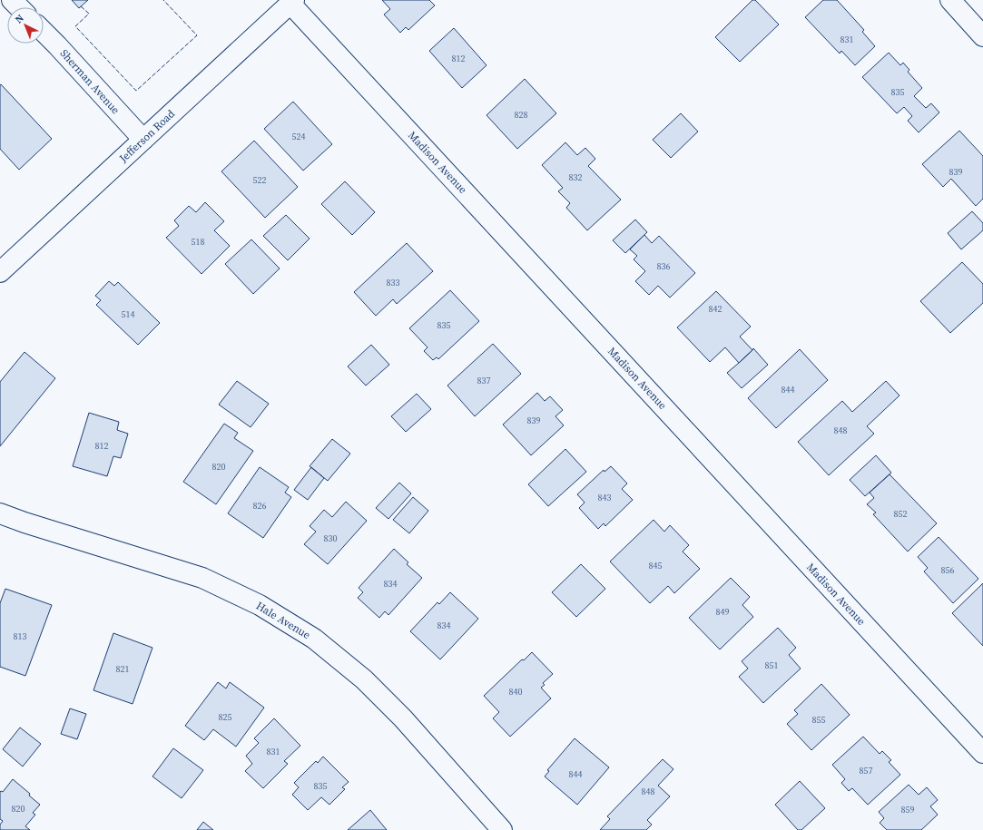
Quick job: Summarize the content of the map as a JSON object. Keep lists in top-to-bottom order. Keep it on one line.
{"streets":{"street":["Sherman Avenue","Jefferson Road","Madison Avenue","Hale Avenue"]},"crossings":[["Sherman Avenue","Jefferson Road"],["Jefferson Road","Madison Avenue"]],"house_numbers":["831","812","835","828","524","839","832","522","518","836","833","842","514","835","837","844","839","848","812","820","843","826","852","830","845","856","834","849","834","813","851","821","840","825","855","831","857","844","835","848","820","859"],"north":"top left"}
